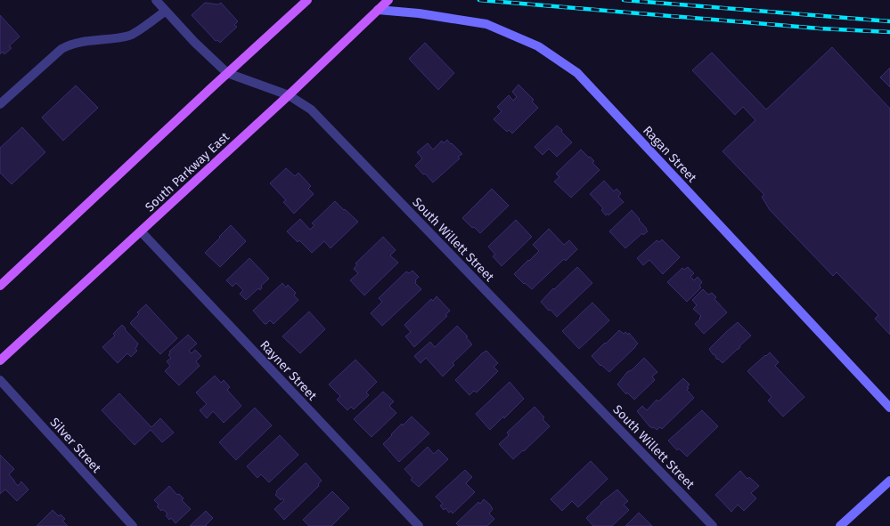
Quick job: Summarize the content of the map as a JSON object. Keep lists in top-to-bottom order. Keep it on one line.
{"streets":{"main road":["South Parkway East"],"street":["Ragan Street","South Willett Street","Rayner Street","Silver Street"]},"crossings":[["Ragan Street","South Parkway East"],["South Parkway East","South Willett Street"],["South Parkway East","Rayner Street"]]}
